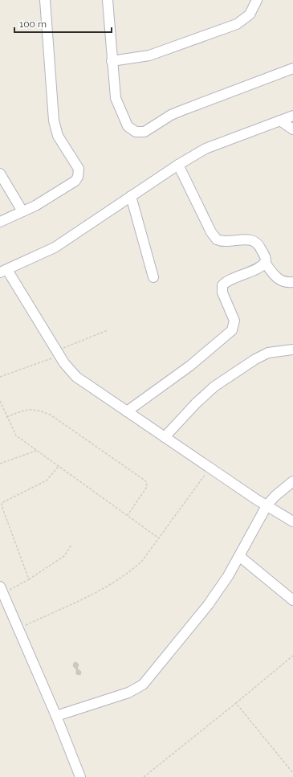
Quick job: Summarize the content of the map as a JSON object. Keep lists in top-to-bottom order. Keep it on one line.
{"scale_bar":"100 m"}
